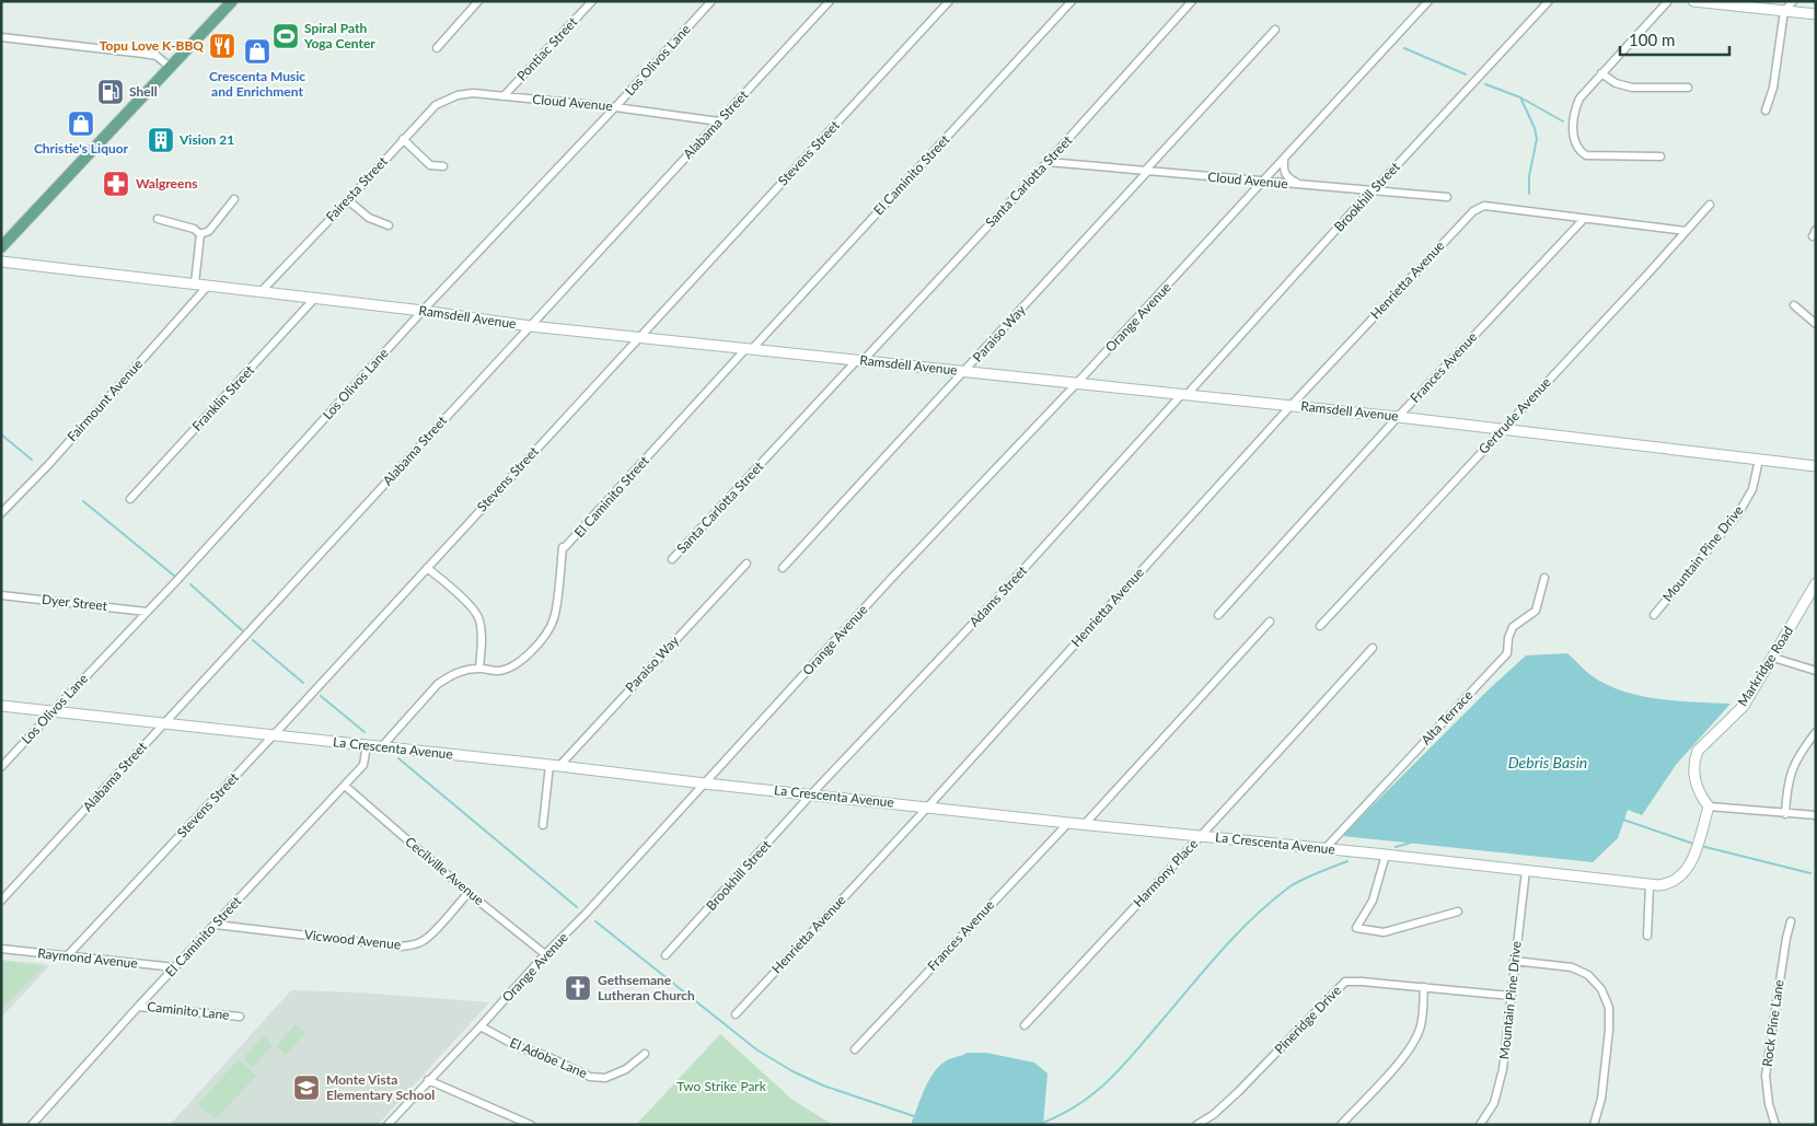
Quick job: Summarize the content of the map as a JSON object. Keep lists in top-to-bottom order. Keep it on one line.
{"streets":{"street":["Pontiac Street","Los Olivos Lane","Cloud Avenue","Alabama Street","Stevens Street","El Caminito Street","Santa Carlotta Street","Fairesta Street","Brookhill Street","Henrietta Avenue","Ramsdell Avenue","Orange Avenue","Paraiso Way","Frances Avenue","Franklin Street","Fairmount Avenue","Gertrude Avenue","Mountain Pine Drive","Adams Street","Dyer Street","Markridge Road","Alta Terrace","La Crescenta Avenue","Cecilville Avenue","Harmony Place","Vicwood Avenue","Raymond Avenue","Caminito Lane","Pineridge Drive","Rock Pine Lane","El Adobe Lane"]},"crossings":[["Pontiac Street","Cloud Avenue"],["Los Olivos Lane","Cloud Avenue"],["Los Olivos Lane","Ramsdell Avenue"],["Los Olivos Lane","Dyer Street"],["Los Olivos Lane","La Crescenta Avenue"],["Cloud Avenue","Alabama Street"],["Cloud Avenue","Santa Carlotta Street"],["Cloud Avenue","Fairesta Street"],["Cloud Avenue","Brookhill Street"],["Cloud Avenue","Orange Avenue"],["Cloud Avenue","Paraiso Way"],["Alabama Street","Ramsdell Avenue"],["Alabama Street","La Crescenta Avenue"],["Stevens Street","Ramsdell Avenue"],["Stevens Street","La Crescenta Avenue"],["Stevens Street","Raymond Avenue"],["El Caminito Street","Ramsdell Avenue"],["El Caminito Street","La Crescenta Avenue"],["El Caminito Street","Cecilville Avenue"],["El Caminito Street","Vicwood Avenue"],["El Caminito Street","Raymond Avenue"],["El Caminito Street","Caminito Lane"],["Santa Carlotta Street","Ramsdell Avenue"],["Fairesta Street","Ramsdell Avenue"],["Brookhill Street","Ramsdell Avenue"],["Brookhill Street","Adams Street"],["Brookhill Street","La Crescenta Avenue"],["Henrietta Avenue","Ramsdell Avenue"],["Henrietta Avenue","Frances Avenue"],["Henrietta Avenue","La Crescenta Avenue"],["Ramsdell Avenue","Orange Avenue"],["Ramsdell Avenue","Paraiso Way"],["Ramsdell Avenue","Frances Avenue"],["Ramsdell Avenue","Franklin Street"],["Ramsdell Avenue","Fairmount Avenue"],["Ramsdell Avenue","Gertrude Avenue"],["Ramsdell Avenue","Mountain Pine Drive"],["Ramsdell Avenue","Adams Street"],["Orange Avenue","La Crescenta Avenue"],["Orange Avenue","Cecilville Avenue"],["Orange Avenue","El Adobe Lane"],["Paraiso Way","La Crescenta Avenue"],["Frances Avenue","La Crescenta Avenue"],["Mountain Pine Drive","La Crescenta Avenue"],["Mountain Pine Drive","Pineridge Drive"],["Adams Street","La Crescenta Avenue"],["Markridge Road","La Crescenta Avenue"],["Alta Terrace","La Crescenta Avenue"],["La Crescenta Avenue","Harmony Place"],["Cecilville Avenue","Vicwood Avenue"]],"water":["Debris Basin"],"parks":["Two Strike Park"],"places":{"sports":["Spiral Path Yoga Center"],"restaurant":["Topu Love K-BBQ"],"shop":["Crescenta Music and Enrichment","Christie's Liquor"],"fuel station":["Shell"],"building":["Vision 21"],"pharmacy":["Walgreens"],"church":["Gethsemane Lutheran Church"],"school or university":["Monte Vista Elementary School"]},"scale_bar":"100 m"}
